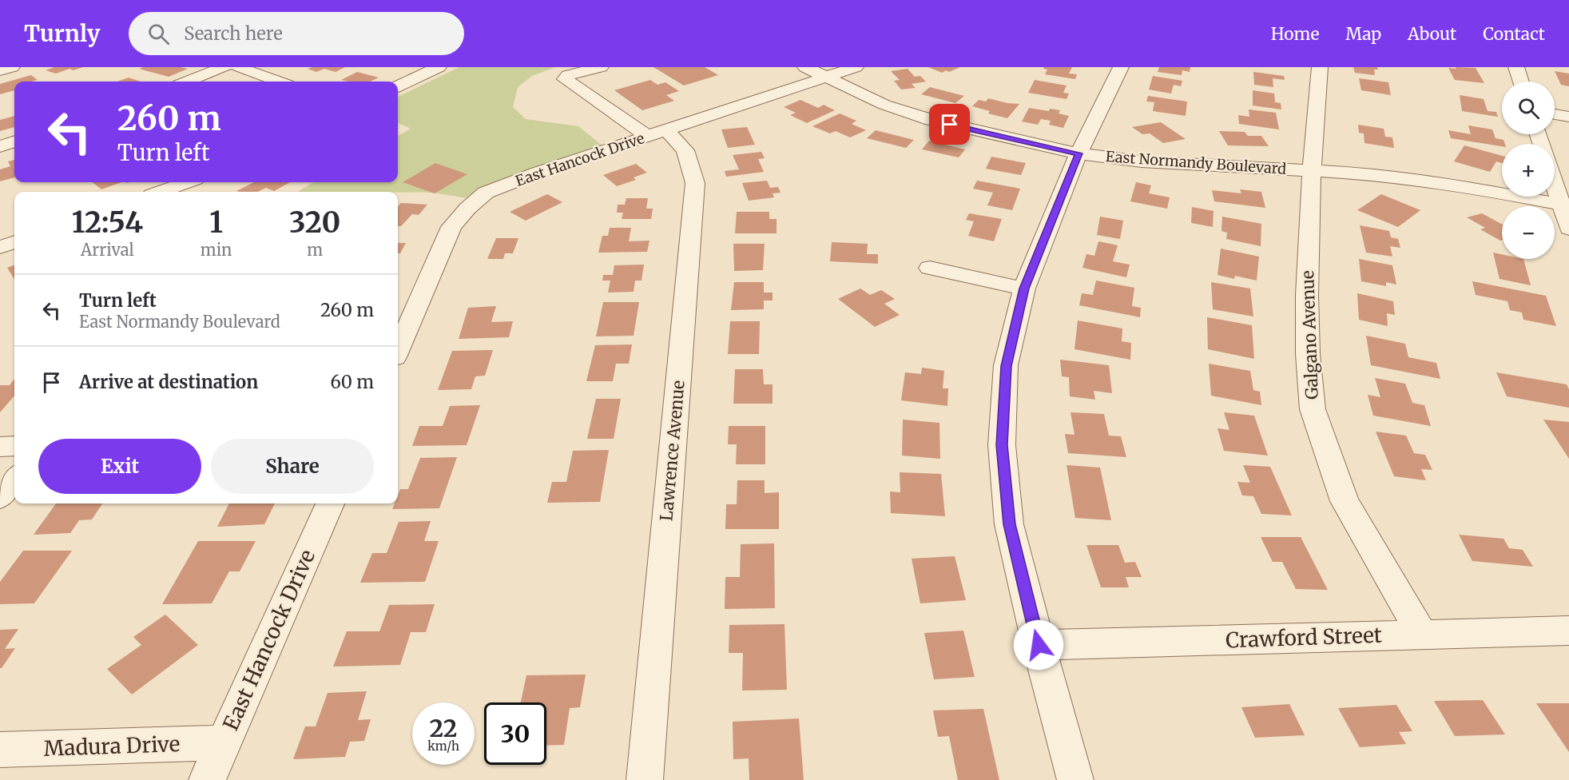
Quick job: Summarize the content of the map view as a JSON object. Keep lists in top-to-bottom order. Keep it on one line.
{"streets":{"street":["East Hancock Drive","East Normandy Boulevard","Galgano Avenue","Lawrence Avenue","Crawford Street","Madura Drive"]},"crossings":[["East Hancock Drive","East Normandy Boulevard"],["East Hancock Drive","Lawrence Avenue"],["East Hancock Drive","Madura Drive"],["East Normandy Boulevard","Galgano Avenue"],["Galgano Avenue","Crawford Street"]],"page":{"header":"Turnly","search":"Search here","nav":["Home","Map","About","Contact"],"map_buttons":["+","−"],"turn":["260 m","Turn left"],"eta":["12:54","Arrival","1","min","320","m"],"list":[{"name":"Turn left","note":"East Normandy Boulevard","value":"260 m"},{"name":"Arrive at destination","value":"60 m"}],"buttons":["Exit","Share"],"speed":"22 km/h","limit":"30"}}
